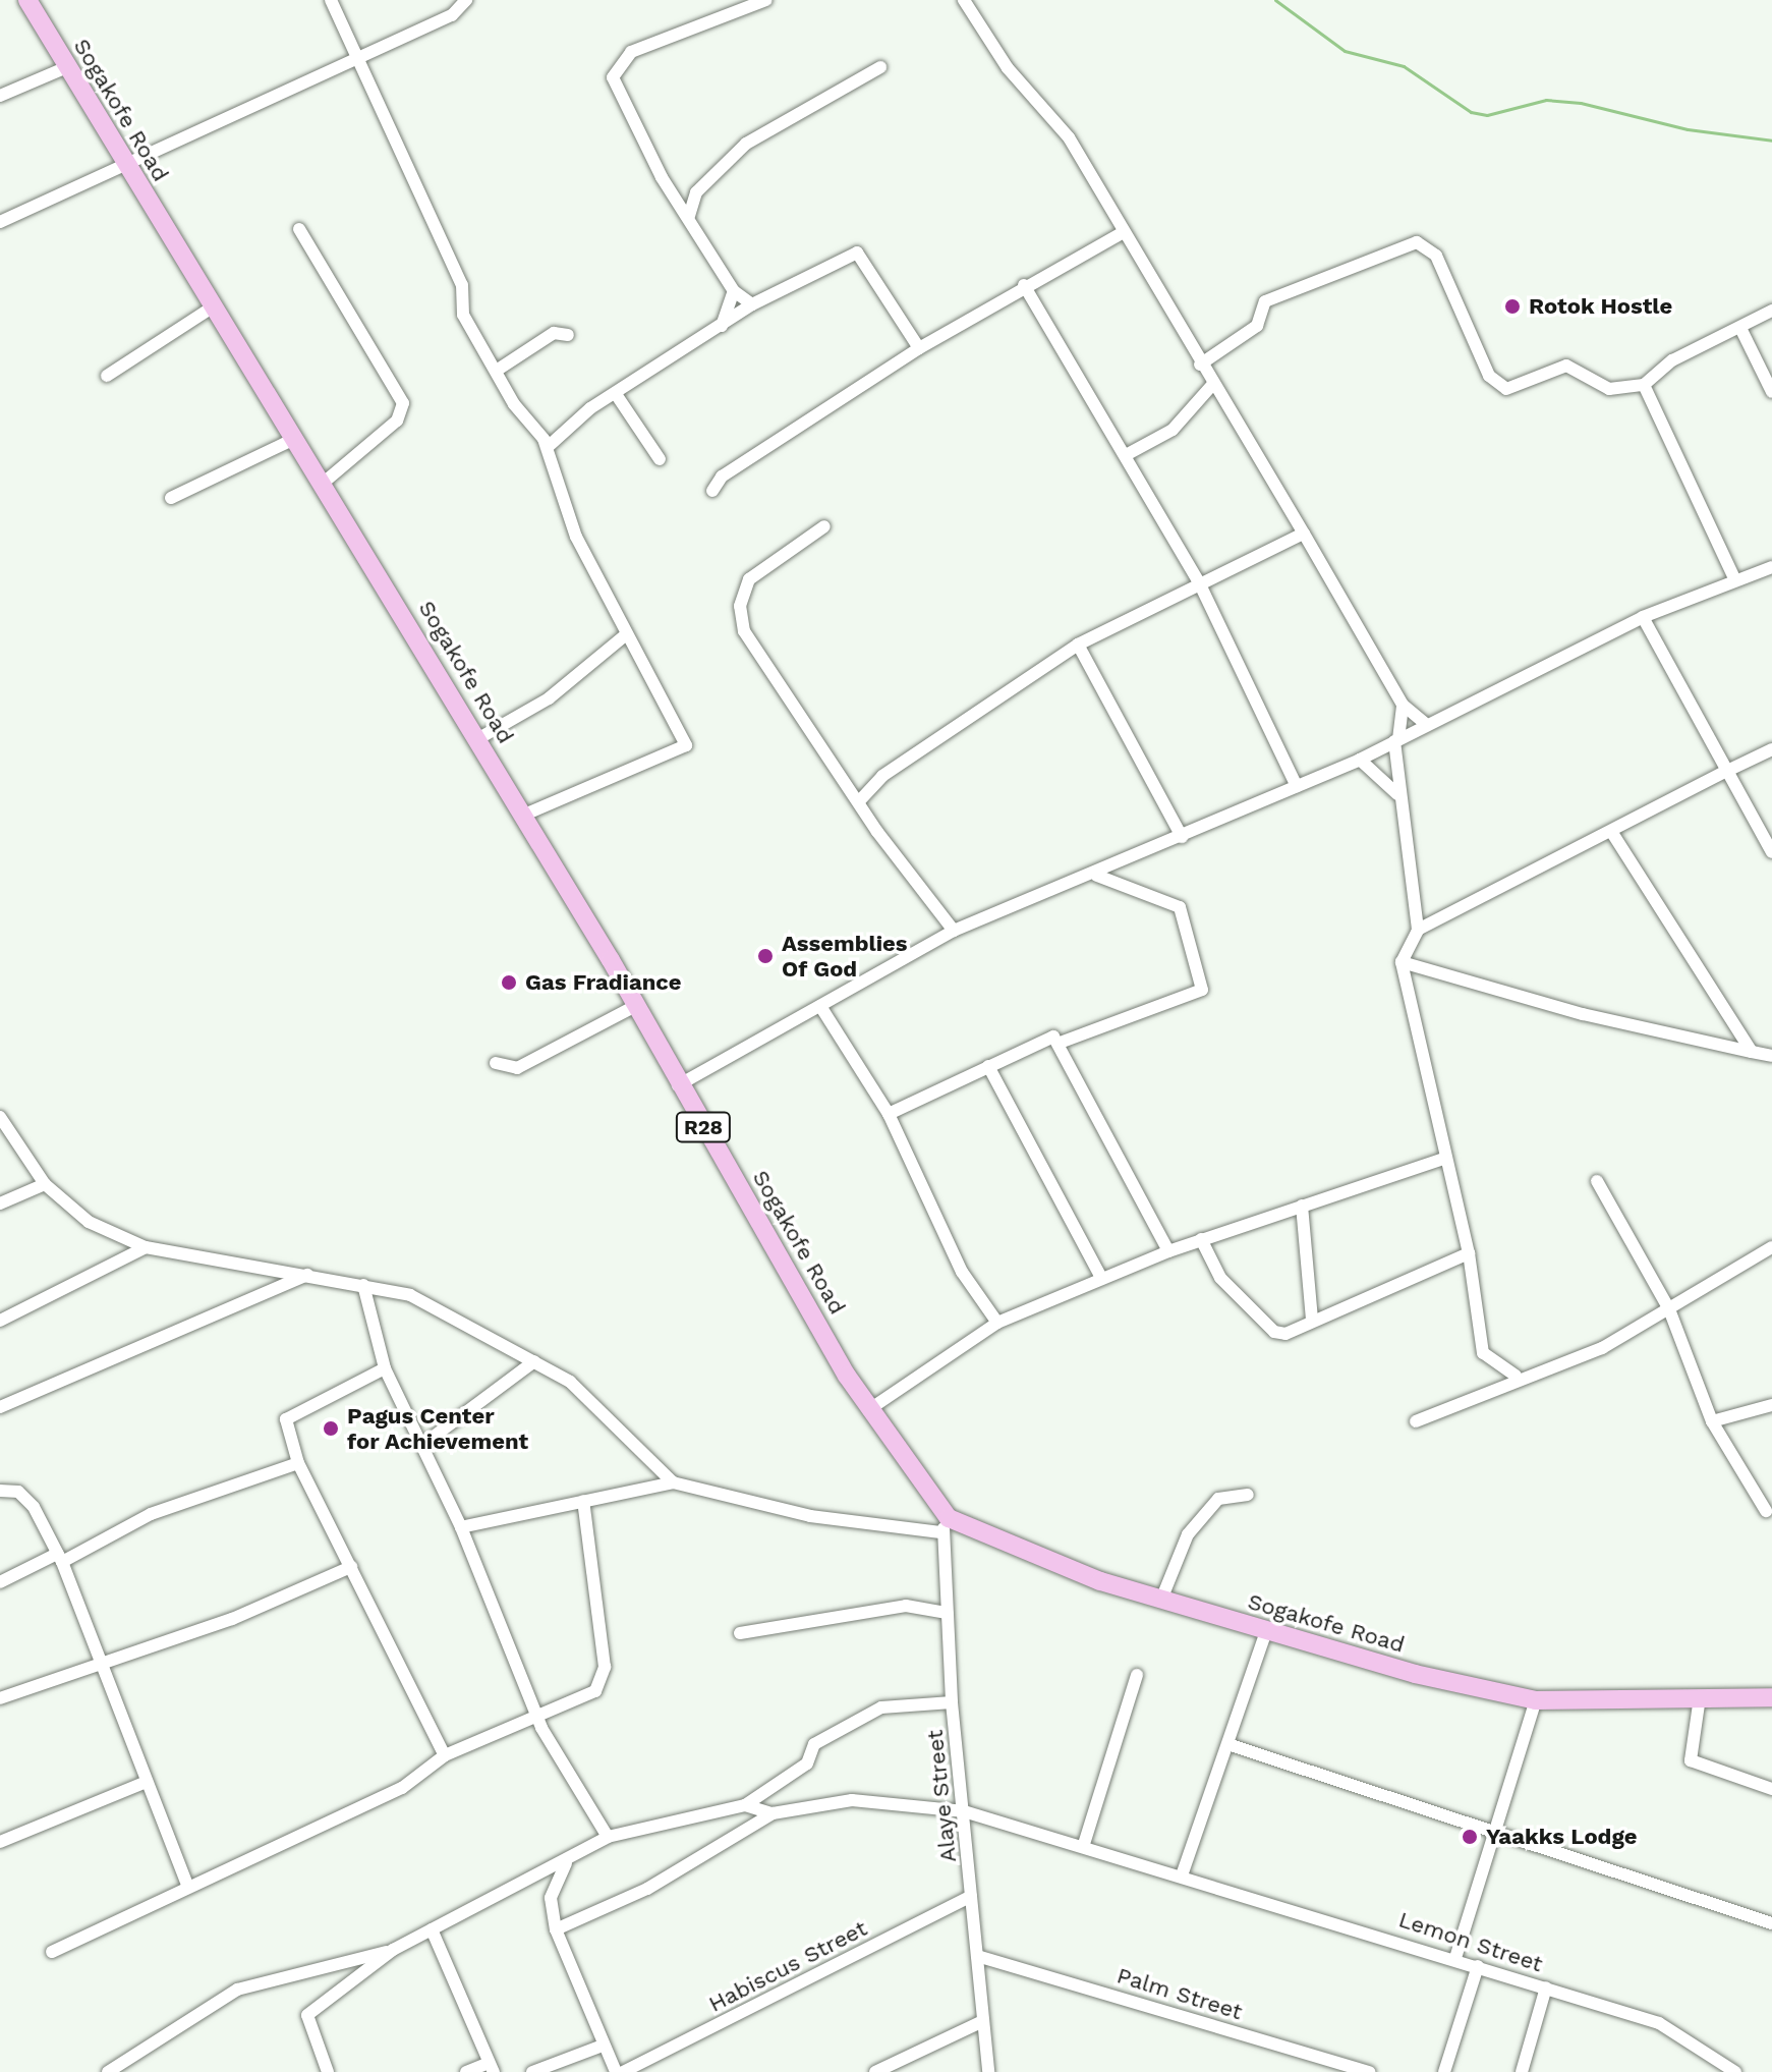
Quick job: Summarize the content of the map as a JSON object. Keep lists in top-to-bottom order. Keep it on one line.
{"streets":{"main road":["Sogakofe Road","R28"],"street":["Alaye Street","Lemon Street","Habiscus Street","Palm Street"]},"crossings":[["Sogakofe Road","Alaye Street"],["Alaye Street","Lemon Street"],["Alaye Street","Habiscus Street"],["Alaye Street","Palm Street"]],"places":["Rotok Hostle","Assemblies Of God","Gas Fradiance","Pagus Center for Achievement","Yaakks Lodge"]}
